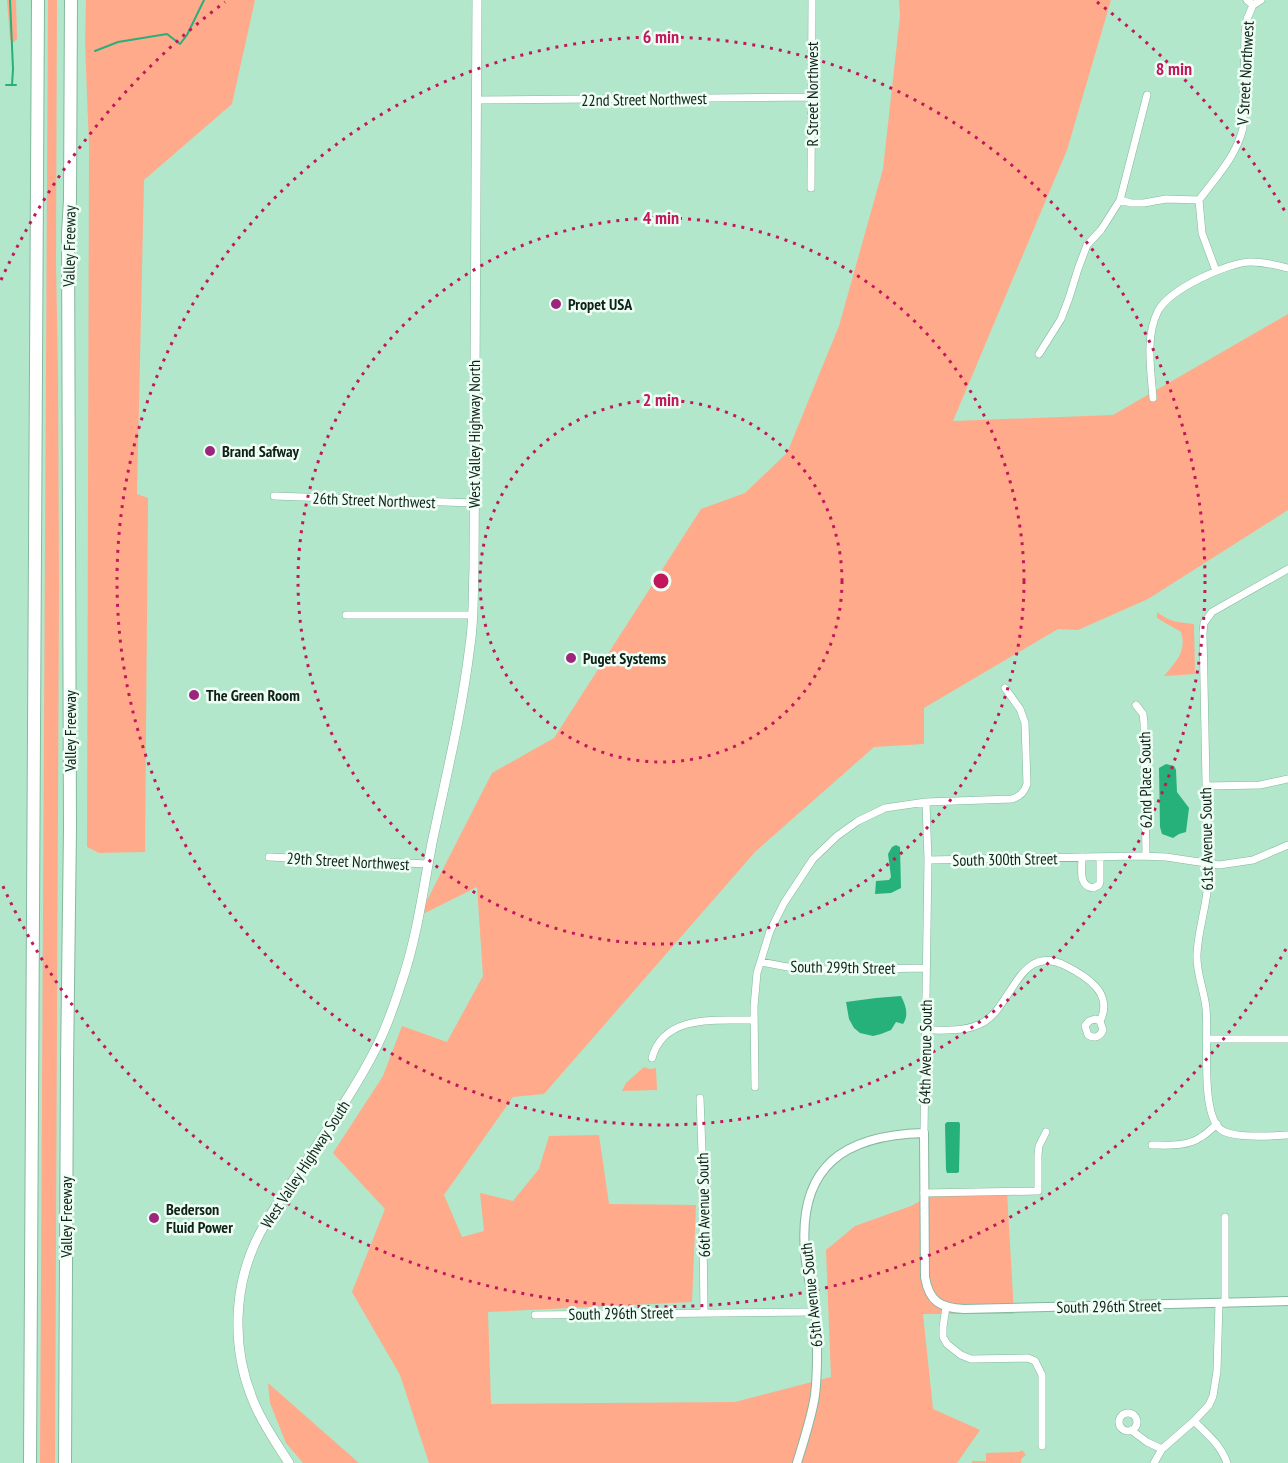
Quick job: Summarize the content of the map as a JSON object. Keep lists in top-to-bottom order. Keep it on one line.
{"streets":{"highway":["Valley Freeway"],"main road":["West Valley Highway North","West Valley Highway South"],"street":["V Street Northwest","R Street Northwest","22nd Street Northwest","26th Street Northwest","62nd Place South","61st Avenue South","South 300th Street","29th Street Northwest","South 299th Street","64th Avenue South","66th Avenue South","65th Avenue South","South 296th Street"]},"crossings":[["R Street Northwest","22nd Street Northwest"],["22nd Street Northwest","West Valley Highway North"],["West Valley Highway North","26th Street Northwest"],["West Valley Highway North","29th Street Northwest"],["West Valley Highway North","West Valley Highway South"],["62nd Place South","South 300th Street"],["61st Avenue South","South 300th Street"],["South 300th Street","64th Avenue South"],["29th Street Northwest","West Valley Highway South"],["South 299th Street","64th Avenue South"],["64th Avenue South","65th Avenue South"],["64th Avenue South","South 296th Street"],["66th Avenue South","South 296th Street"],["65th Avenue South","South 296th Street"]],"places":["Propet USA","Brand Safway","Puget Systems","The Green Room","Bederson Fluid Power"],"rings":["6 min","8 min","4 min","2 min"]}
